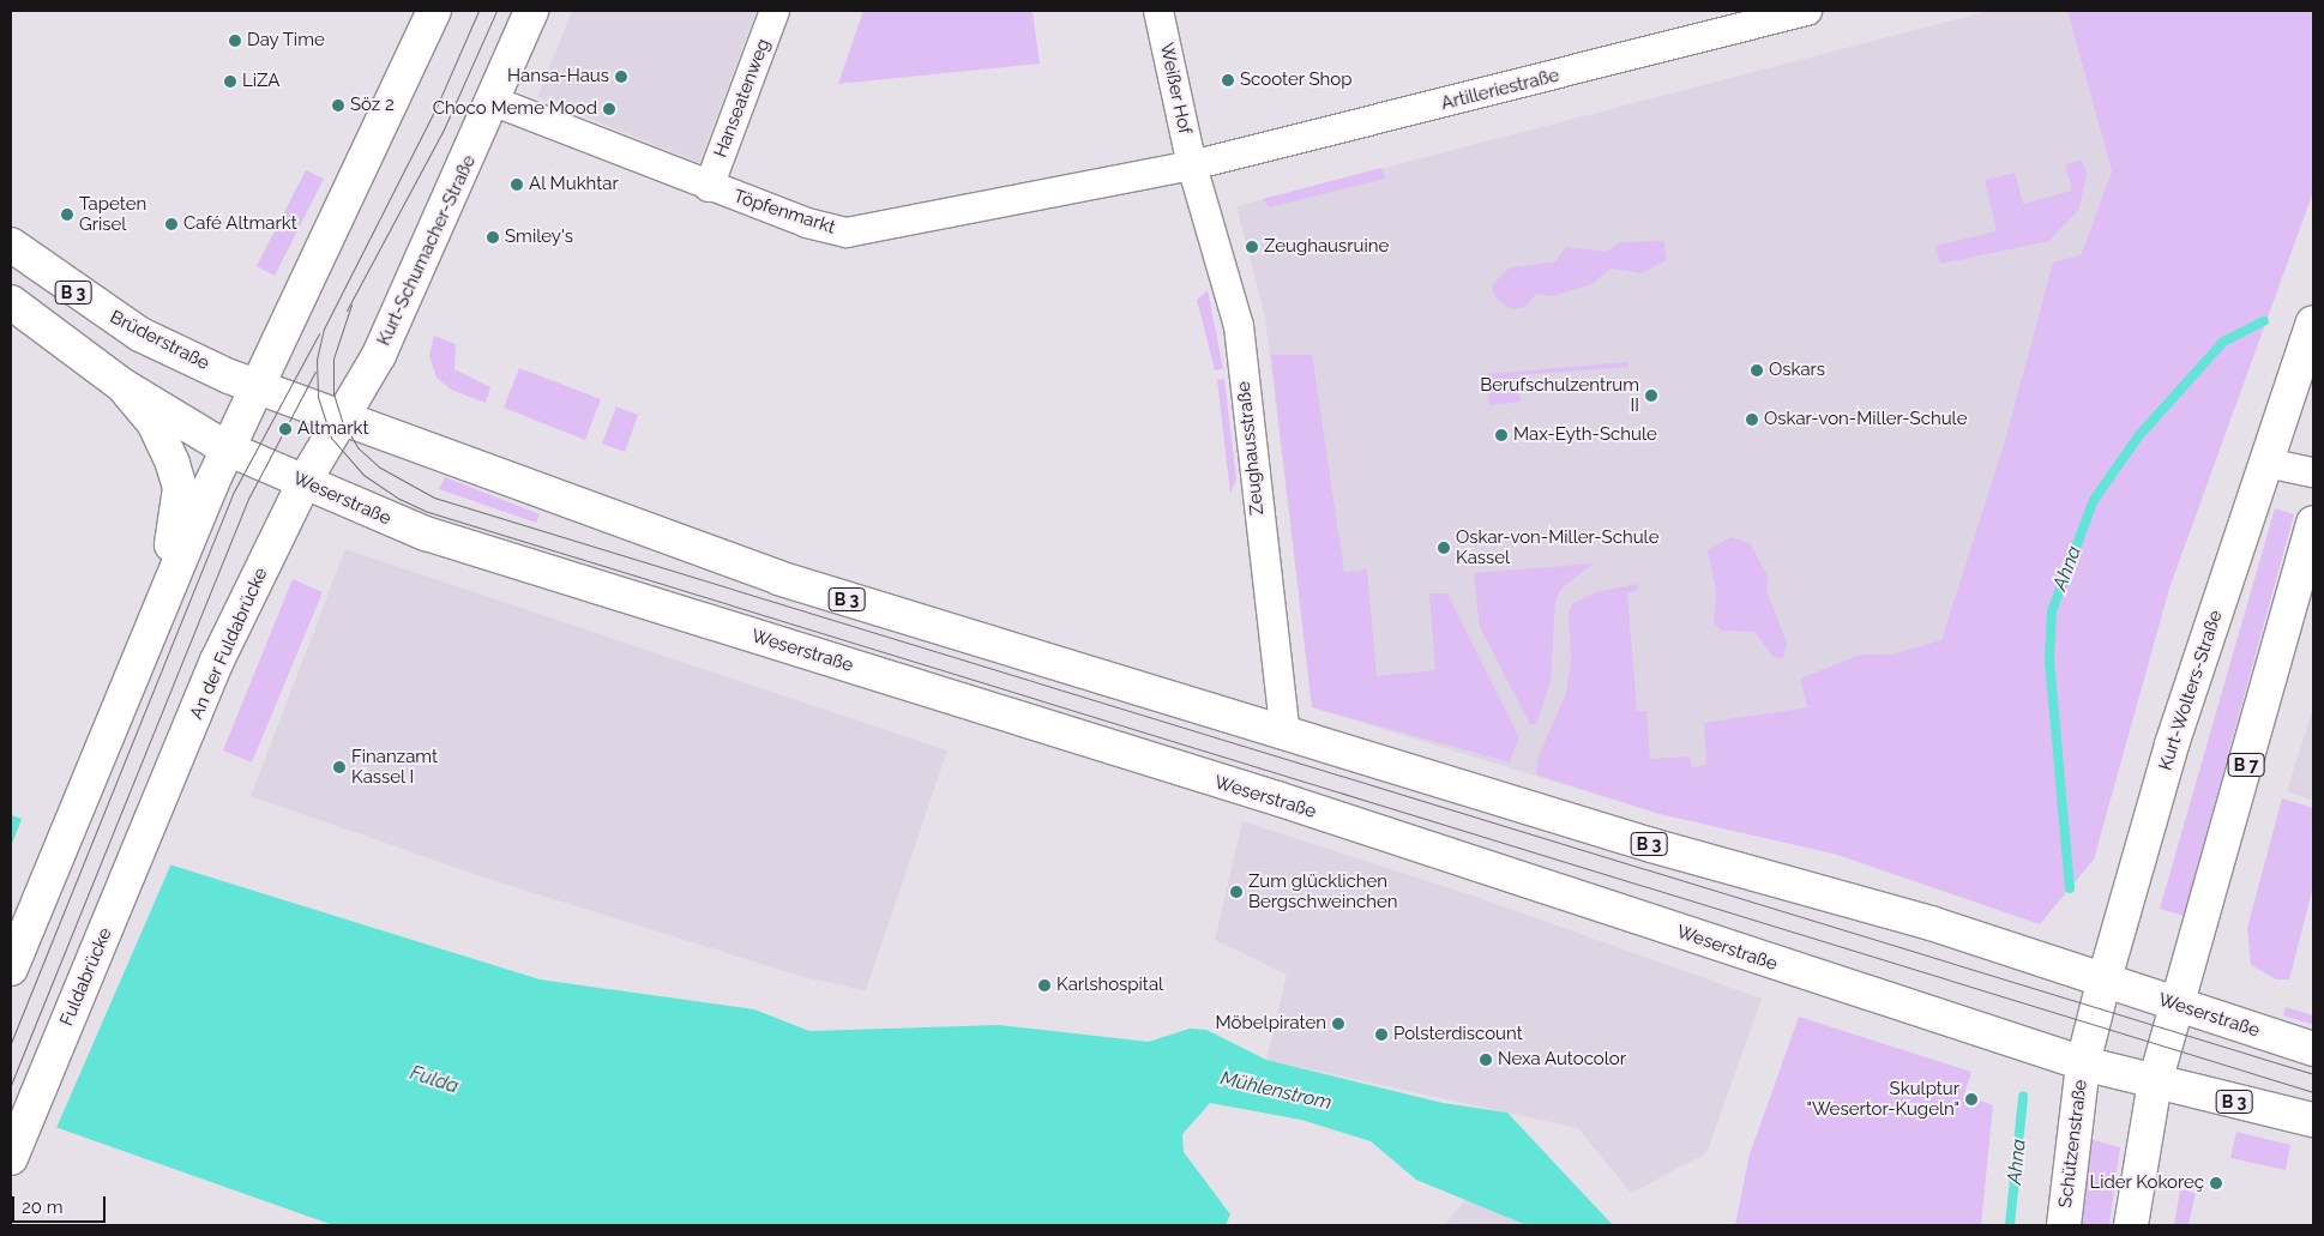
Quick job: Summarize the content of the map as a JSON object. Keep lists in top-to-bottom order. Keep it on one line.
{"streets":{"main road":["Kurt-Schumacher-Straße","B 3","Brüderstraße","Weserstraße","An der Fuldabrücke","Kurt-Wolters-Straße","B 7","Fuldabrücke","Schützenstraße"],"street":["Weißer Hof","Artilleriestraße","Hanseatenweg","Töpfenmarkt","Zeughausstraße"]},"crossings":[["Weißer Hof","Artilleriestraße"],["Weißer Hof","Töpfenmarkt"],["Weißer Hof","Zeughausstraße"],["Artilleriestraße","Töpfenmarkt"],["Artilleriestraße","Zeughausstraße"],["Hanseatenweg","Töpfenmarkt"],["Töpfenmarkt","Kurt-Schumacher-Straße"],["Töpfenmarkt","Zeughausstraße"],["Kurt-Schumacher-Straße","Weserstraße"],["Kurt-Schumacher-Straße","An der Fuldabrücke"],["B 3","Weserstraße"],["Brüderstraße","Weserstraße"],["Zeughausstraße","Weserstraße"],["Weserstraße","An der Fuldabrücke"],["Weserstraße","Kurt-Wolters-Straße"],["Weserstraße","B 7"],["Weserstraße","Schützenstraße"],["An der Fuldabrücke","Fuldabrücke"],["Kurt-Wolters-Straße","Schützenstraße"]],"water":["Ahna","Fulda","Mühlenstrom"],"places":["Day Time","Hansa-Haus","Scooter Shop","LiZA","Söz 2","Choco Meme Mood","Al Mukhtar","Tapeten Grisel","Café Altmarkt","Smiley's","Zeughausruine","Oskars","Berufschulzentrum II","Oskar-von-Miller-Schule","Altmarkt","Max-Eyth-Schule","Oskar-von-Miller-Schule Kassel","Finanzamt Kassel I","Zum glücklichen Bergschweinchen","Karlshospital","Möbelpiraten","Polsterdiscount","Nexa Autocolor","Skulptur \"Wesertor-Kugeln\"","Lider Kokoreç"],"scale_bar":"20 m"}
